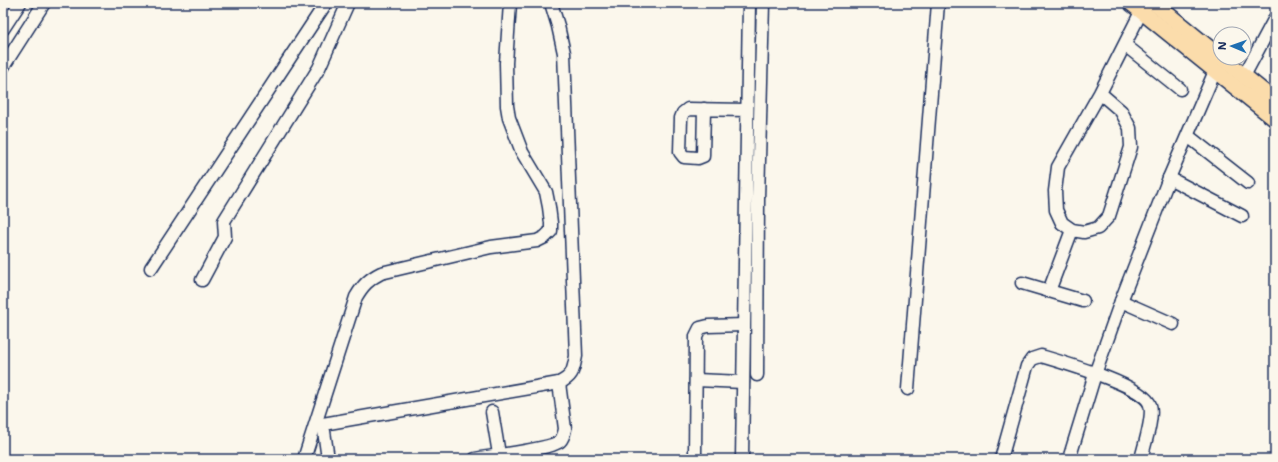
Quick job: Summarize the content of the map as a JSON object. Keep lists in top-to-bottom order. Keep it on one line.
{"north":"left"}
